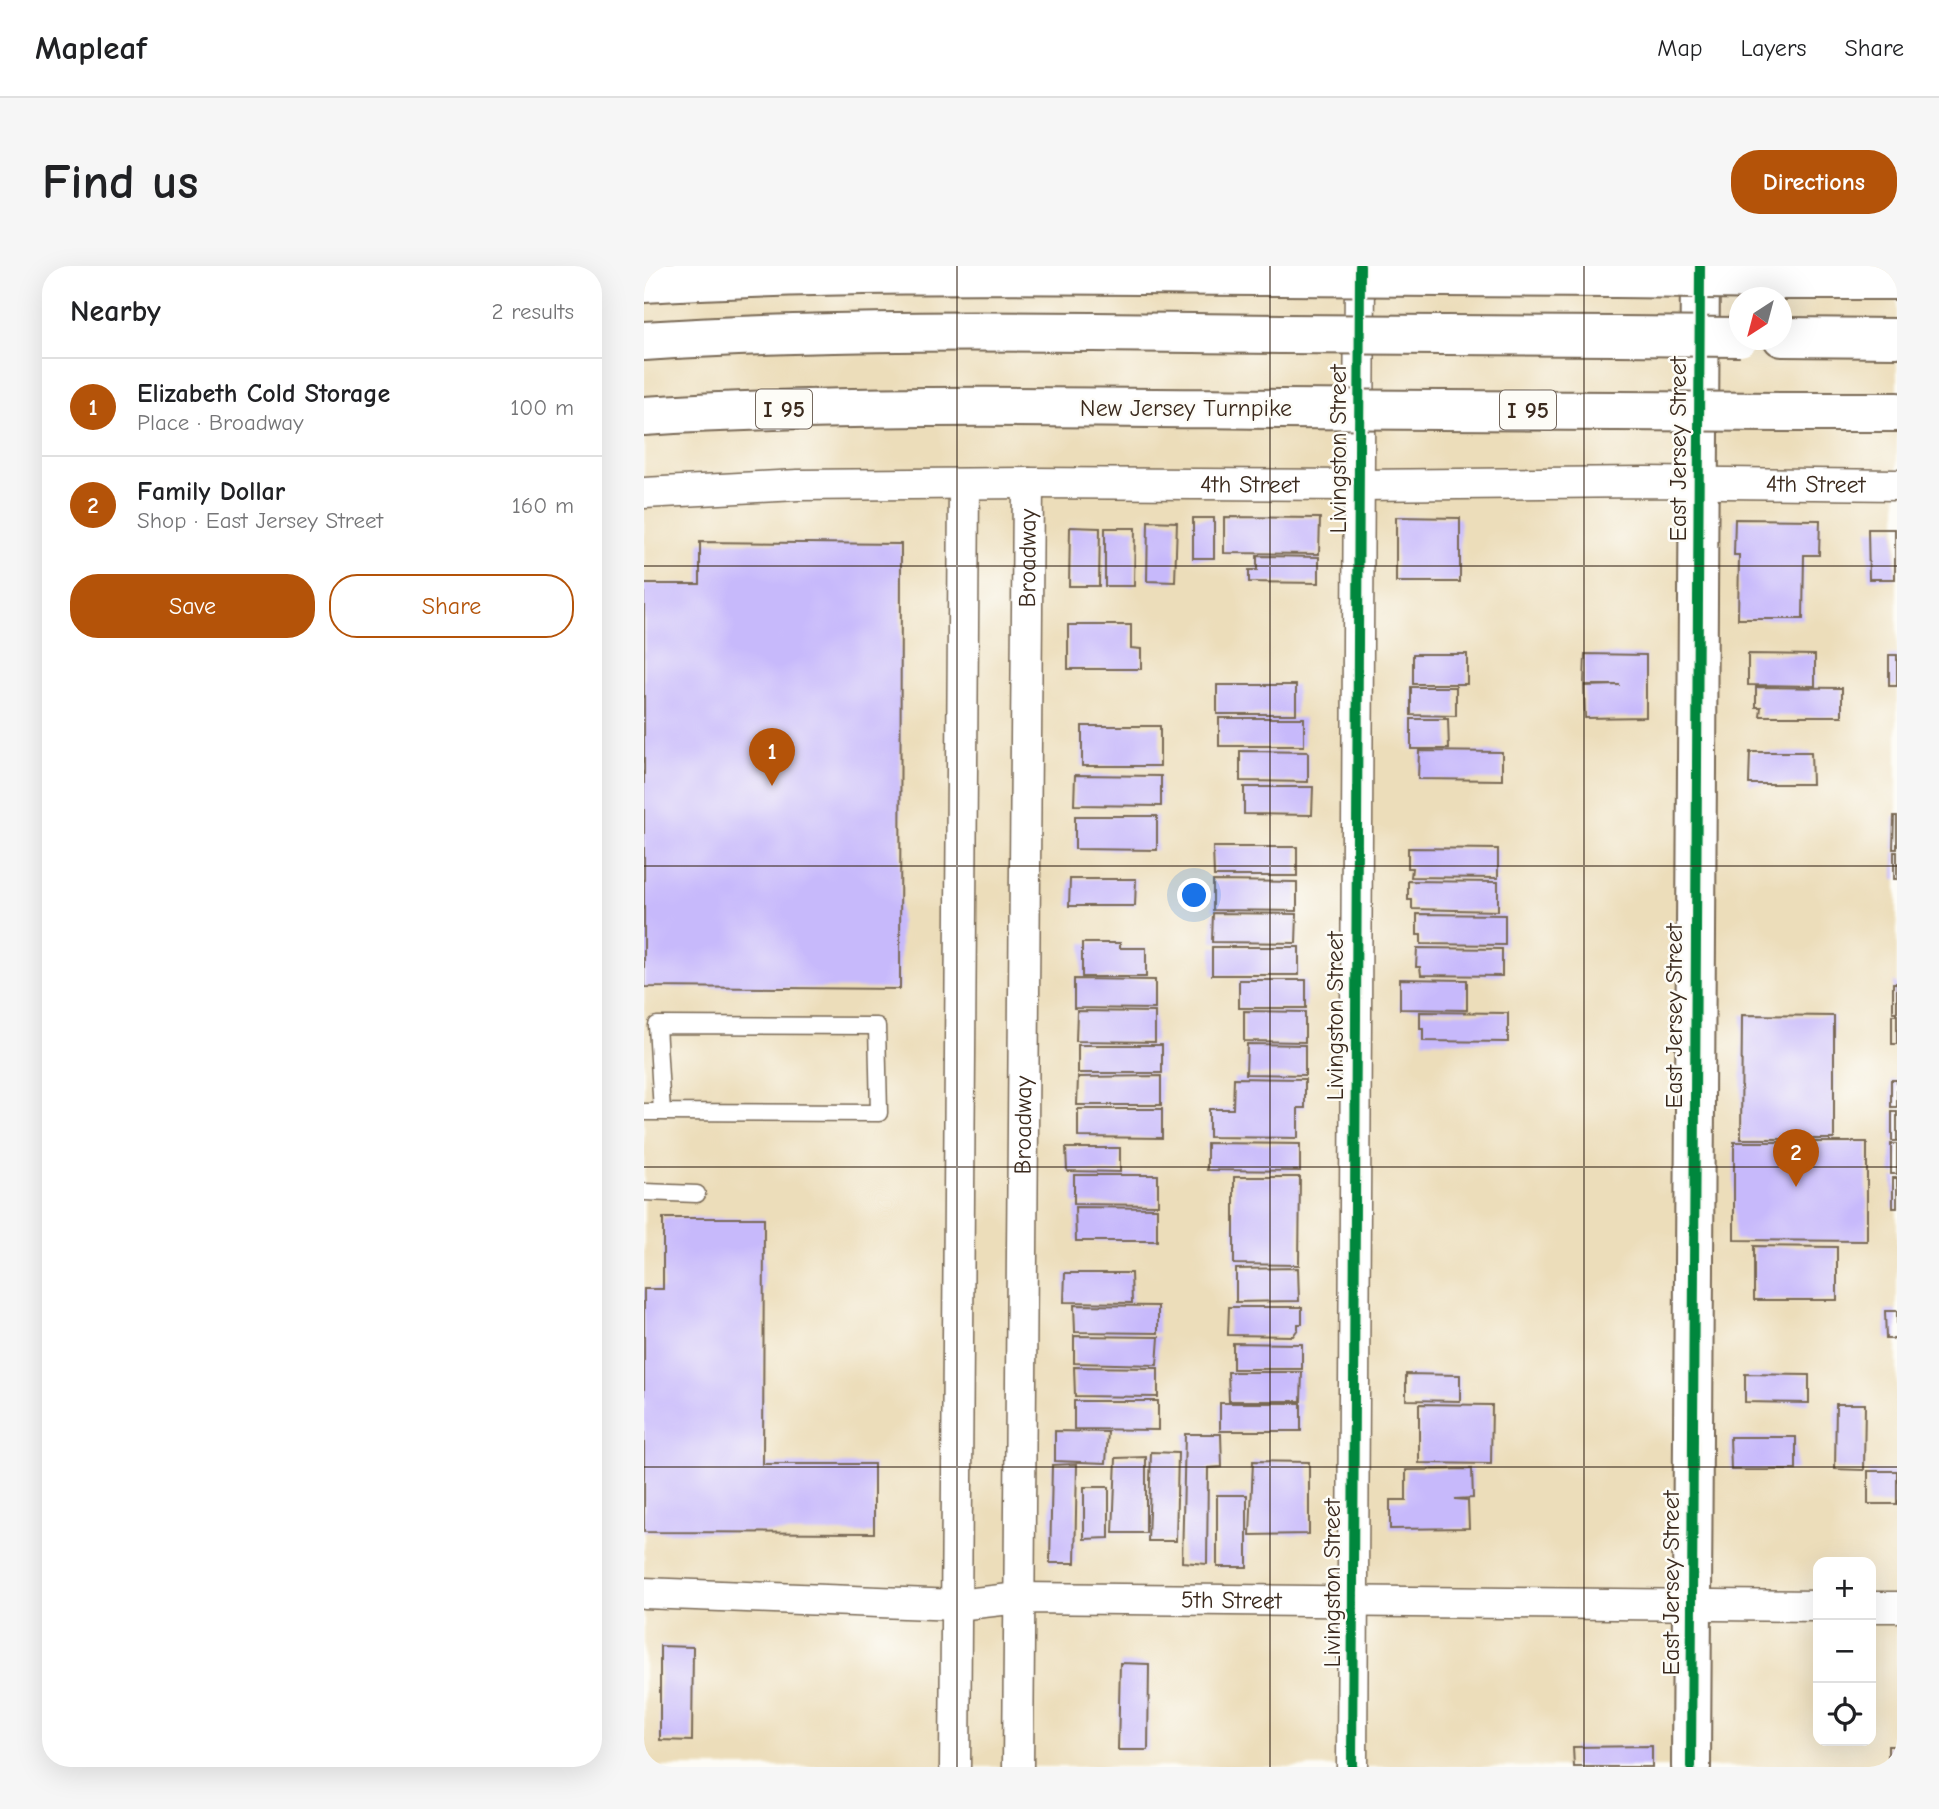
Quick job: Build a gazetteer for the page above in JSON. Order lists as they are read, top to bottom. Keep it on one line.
{"streets":{"main road":["New Jersey Turnpike","I 95","East Jersey Street"],"street":["Livingston Street","4th Street","Broadway","5th Street"]},"crossings":[["Livingston Street","4th Street"],["Livingston Street","5th Street"],["East Jersey Street","4th Street"],["East Jersey Street","5th Street"],["4th Street","Broadway"],["Broadway","5th Street"]],"north":"bottom left","page":{"header":"Mapleaf","nav":["Map","Layers","Share"],"buttons":["Directions",["Save","Share"]],"title":"Find us","heading":["Nearby","2 results"],"list":[{"mark":"1","name":"Elizabeth Cold Storage","note":"Place · Broadway","value":"100 m"},{"mark":"2","name":"Family Dollar","note":"Shop · East Jersey Street","value":"160 m"}],"pins":["1","2"],"map_buttons":["+","−"]}}
